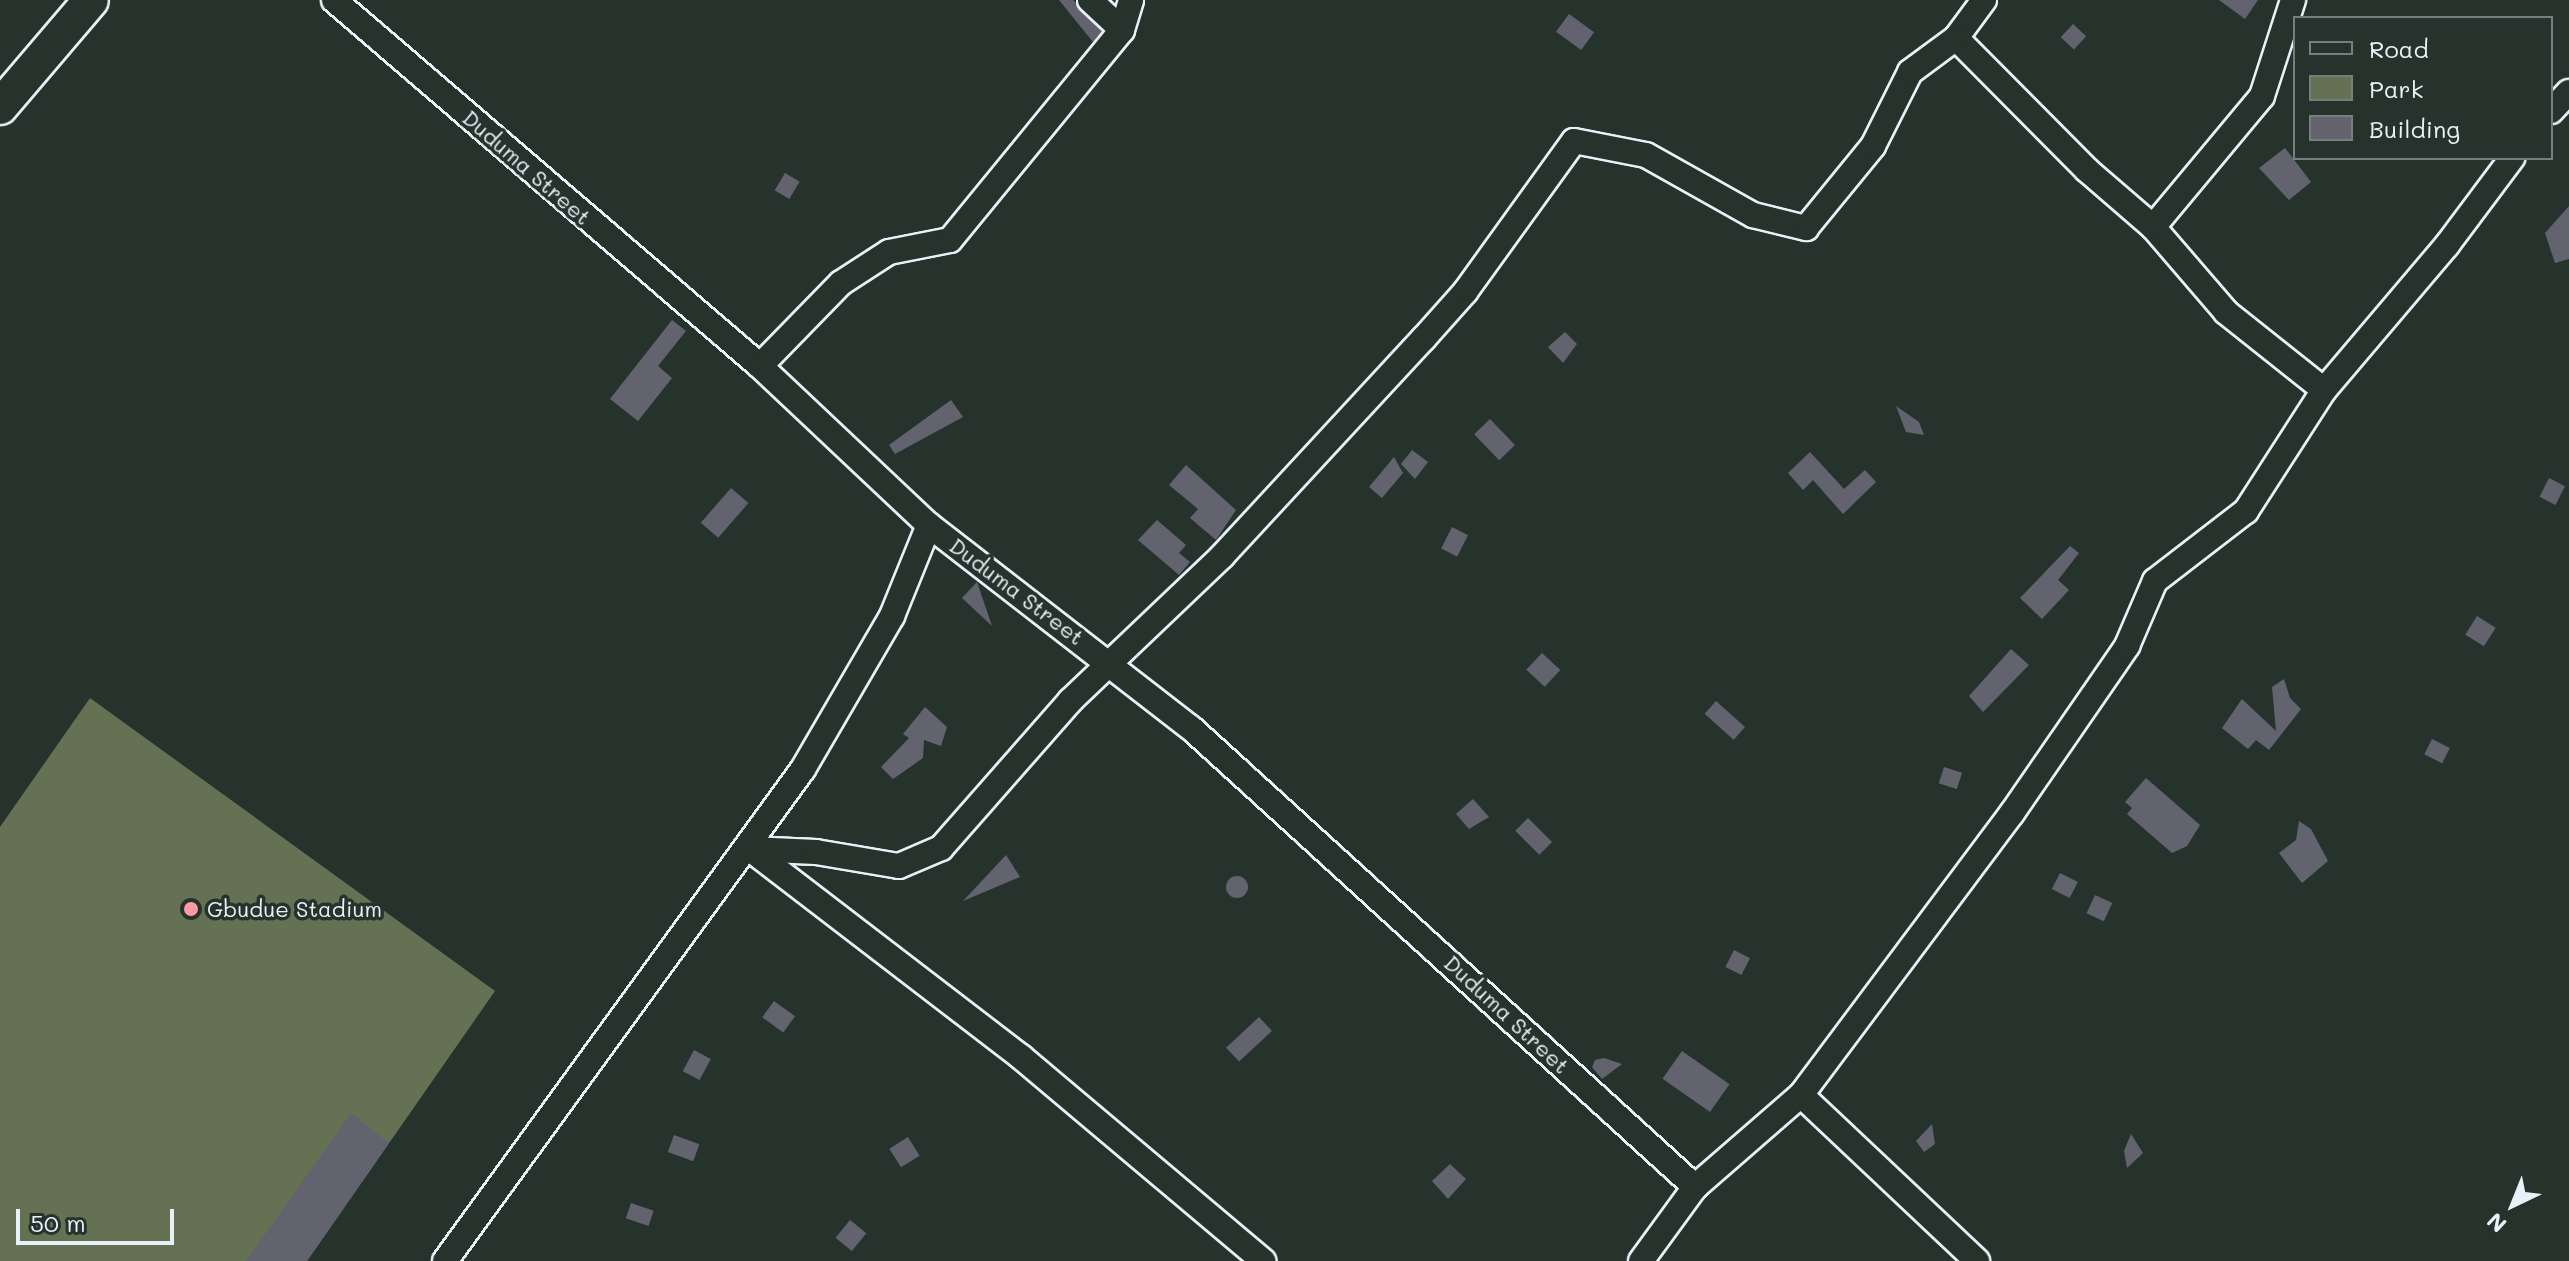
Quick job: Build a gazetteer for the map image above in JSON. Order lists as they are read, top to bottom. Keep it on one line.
{"streets":{"street":["Duduma Street"]},"places":["Gbudue Stadium"],"legend":["Road","Park","Building"],"scale_bar":"50 m","north":"bottom left"}
